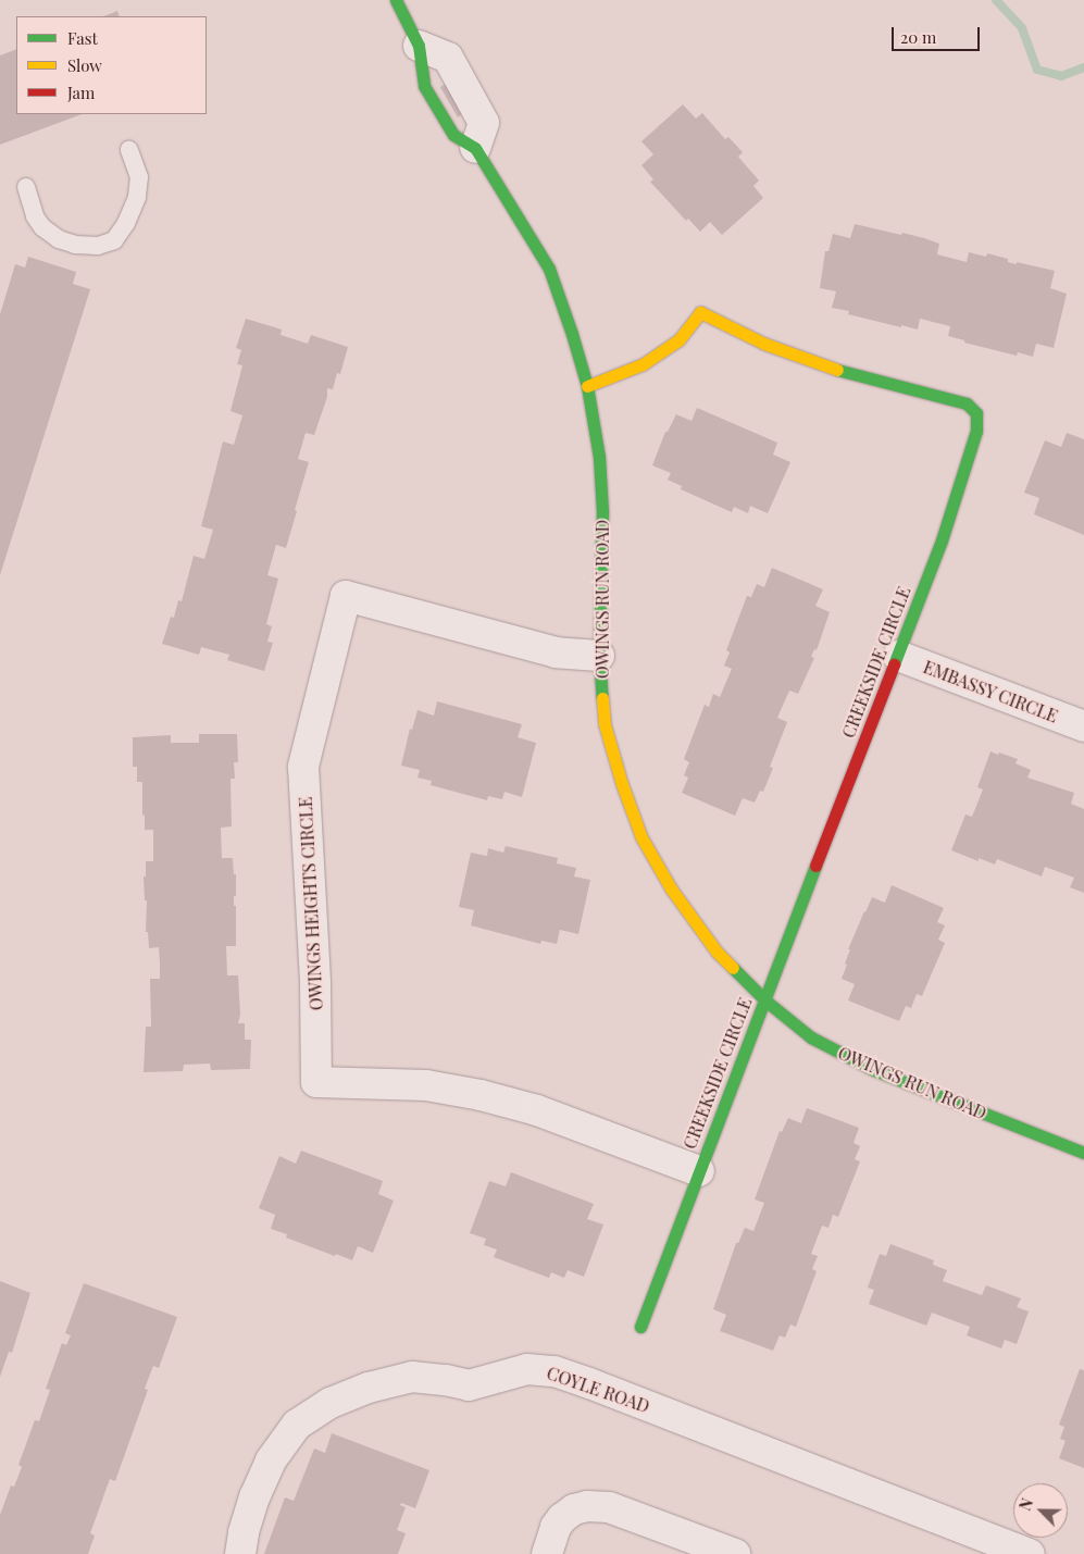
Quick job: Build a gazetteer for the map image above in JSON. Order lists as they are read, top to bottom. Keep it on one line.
{"streets":{"street":["OWINGS RUN ROAD","CREEKSIDE CIRCLE","EMBASSY CIRCLE","OWINGS HEIGHTS CIRCLE","COYLE ROAD"]},"crossings":[["OWINGS RUN ROAD","CREEKSIDE CIRCLE"],["OWINGS RUN ROAD","OWINGS HEIGHTS CIRCLE"],["CREEKSIDE CIRCLE","EMBASSY CIRCLE"],["CREEKSIDE CIRCLE","OWINGS HEIGHTS CIRCLE"]],"legend":["Fast","Slow","Jam"],"scale_bar":"20 m","north":"top left"}
